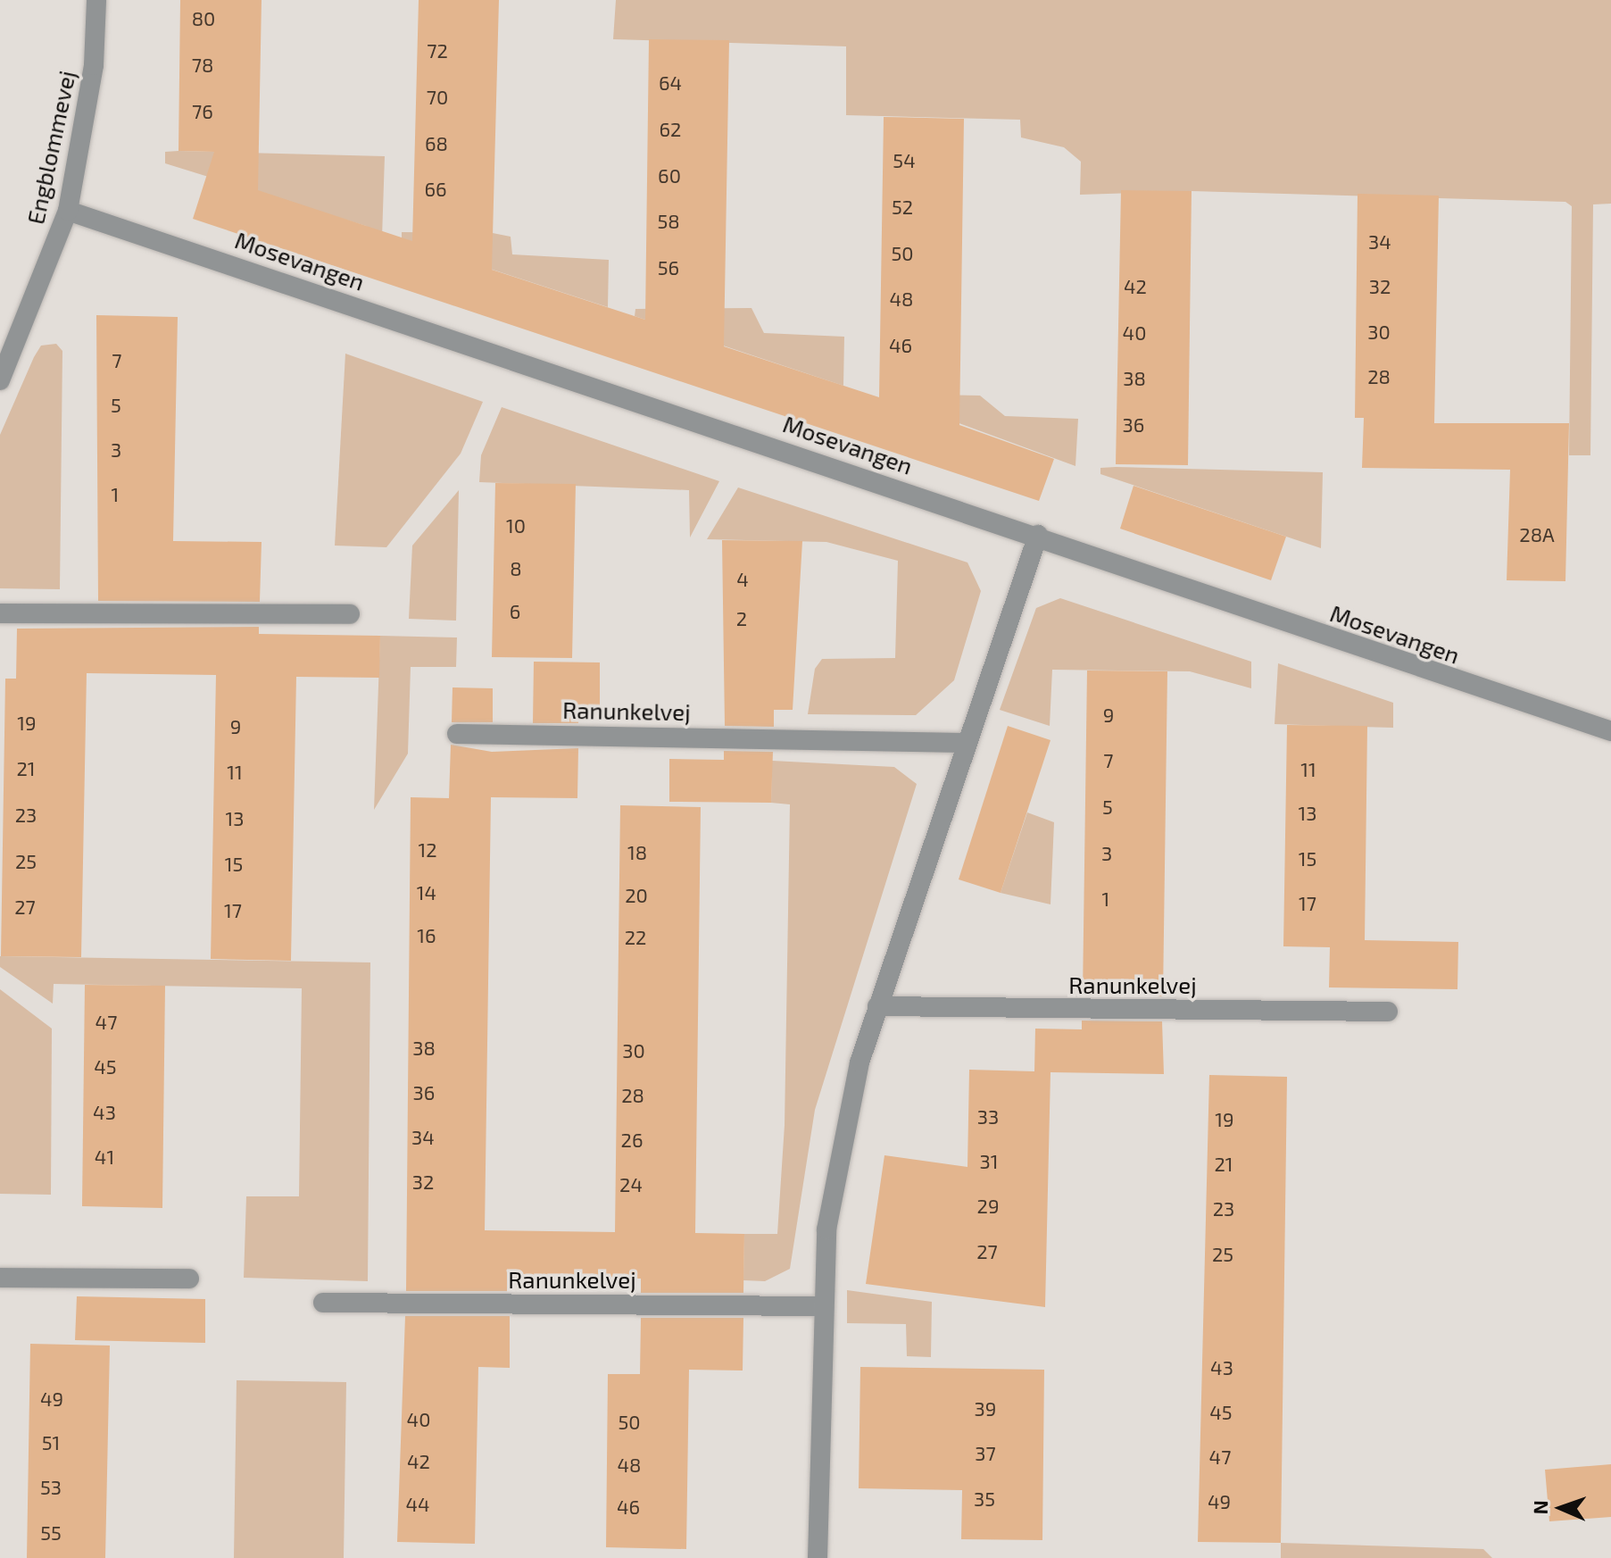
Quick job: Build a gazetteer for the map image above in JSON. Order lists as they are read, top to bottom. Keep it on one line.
{"streets":{"street":["Engblommevej","Mosevangen","Ranunkelvej"]},"crossings":[["Engblommevej","Mosevangen"]],"house_numbers":["80","72","78","64","70","76","62","68","54","60","66","52","58","34","50","56","42","32","48","30","40","46","7","28","38","5","36","3","1","10","28A","8","4","6","2","9","19","9","7","21","11","11","5","13","23","13","12","18","3","15","25","15","14","20","1","17","27","17","16","22","47","38","30","45","36","28","43","33","19","34","26","41","31","21","32","24","29","23","27","25","43","49","39","45","40","50","51","37","47","42","48","53","35","49","44","46","55"],"north":"left"}
